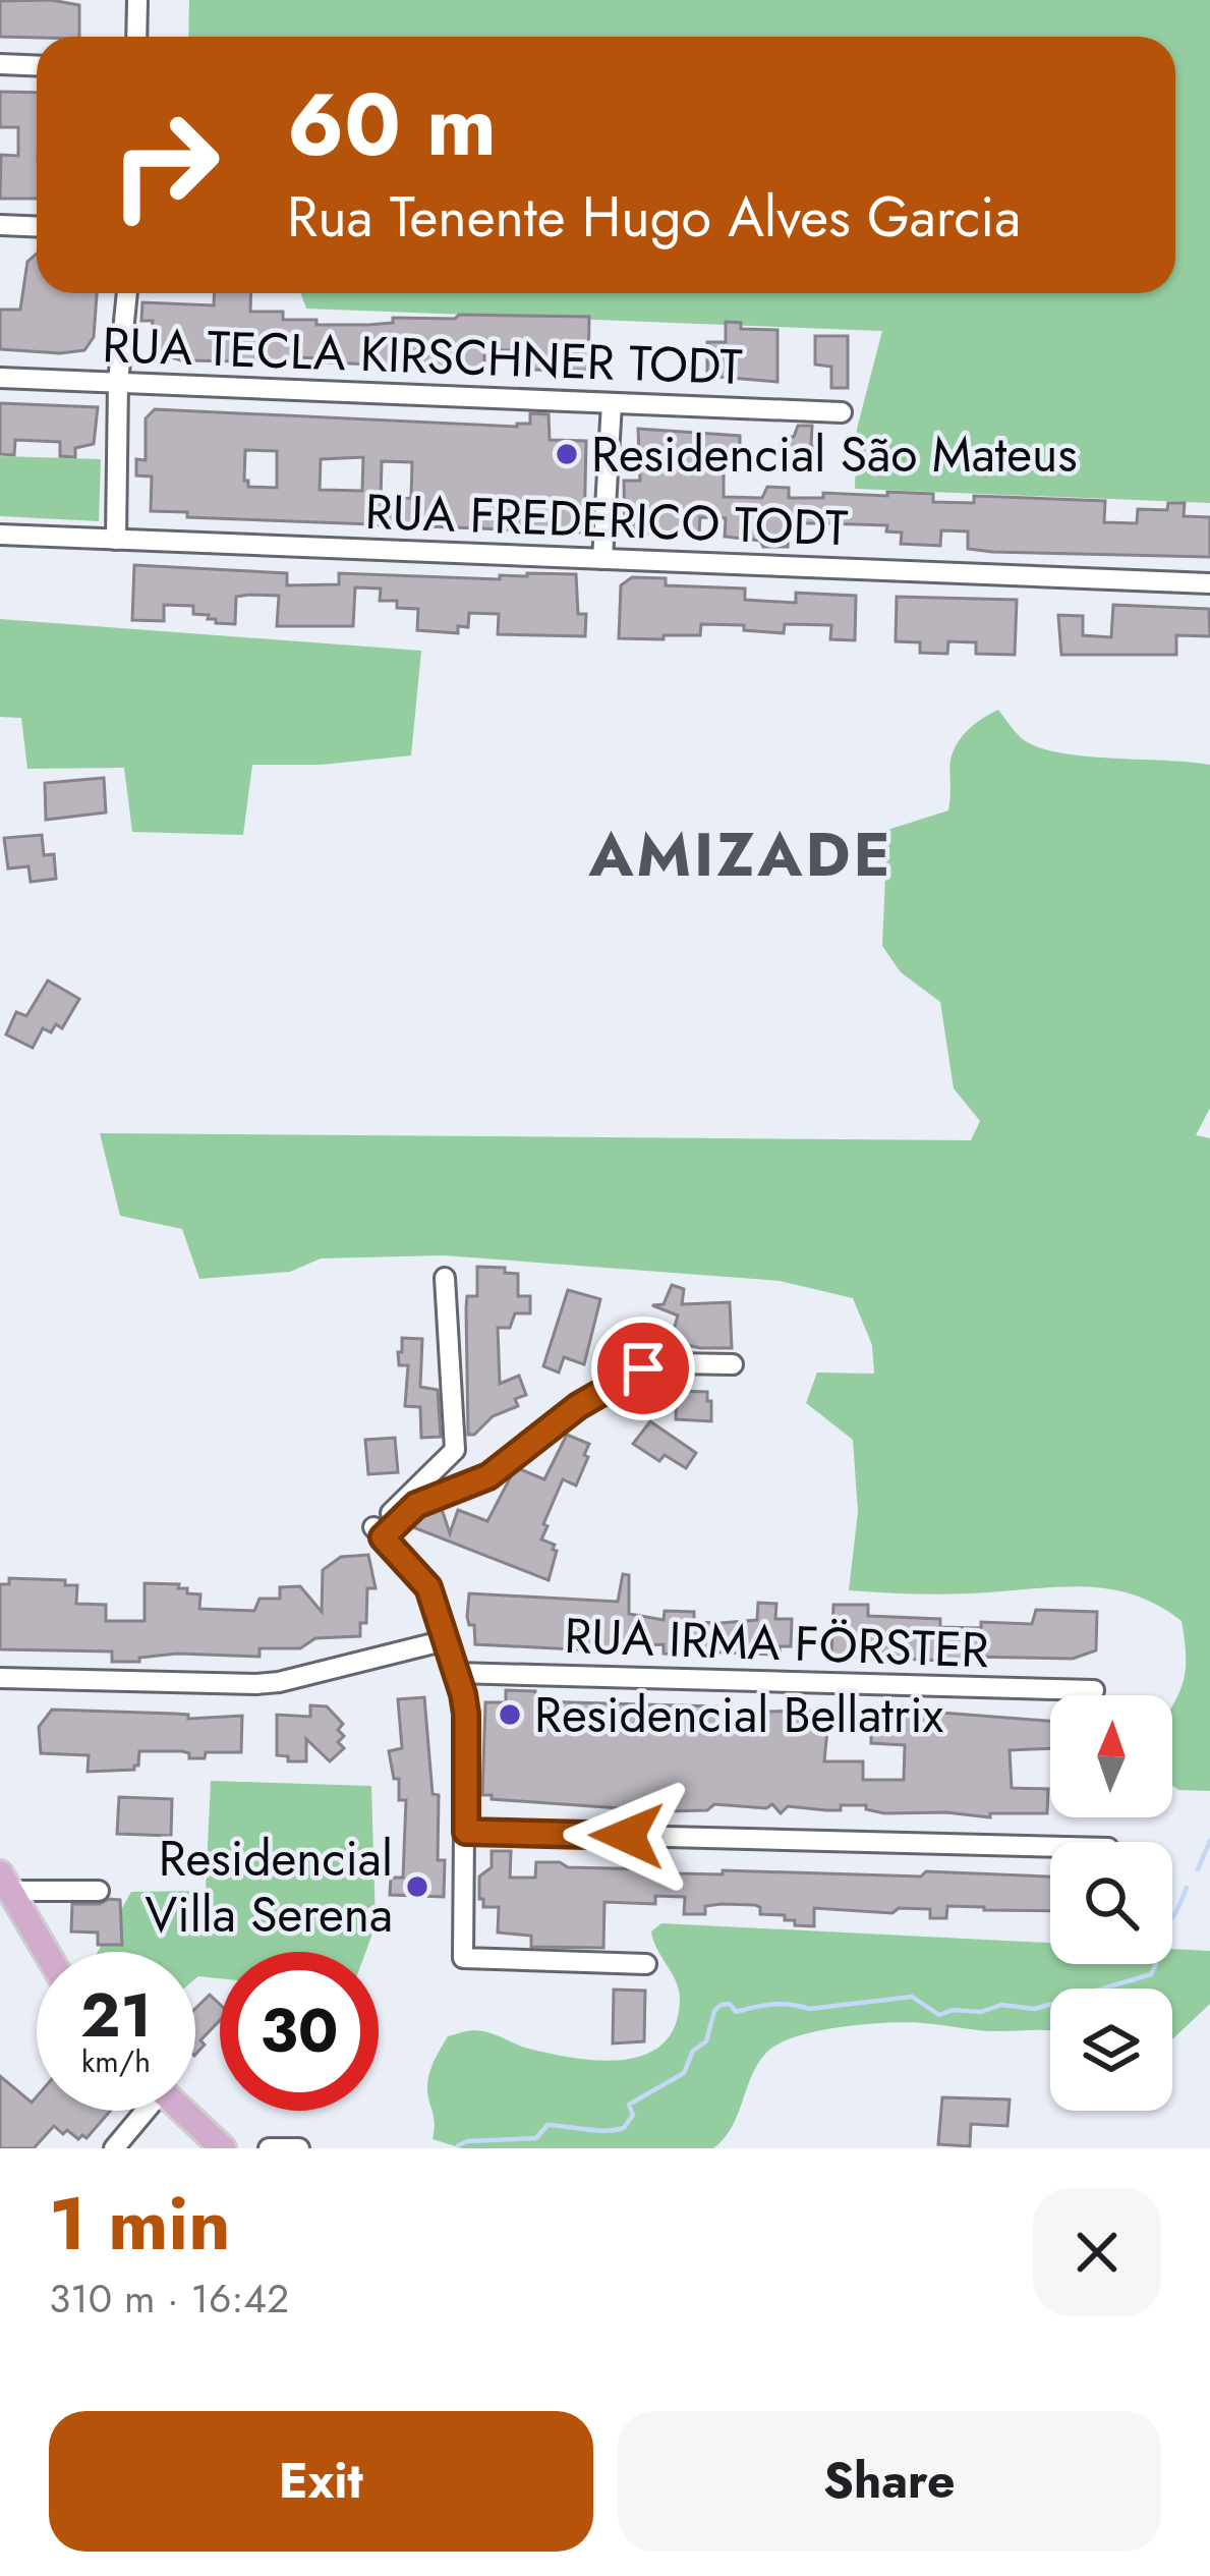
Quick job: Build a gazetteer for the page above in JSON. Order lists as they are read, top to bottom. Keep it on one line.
{"streets":{"street":["RUA TECLA KIRSCHNER TODT","RUA FREDERICO TODT","RUA IRMA FÖRSTER"]},"districts":["AMIZADE"],"places":["Residencial São Mateus","Residencial Bellatrix","Residencial Villa Serena"],"north":"top","page":{"turn":["60 m","Rua Tenente Hugo Alves Garcia"],"speed":"21 km/h","limit":"30","heading":["1 min","310 m · 16:42"],"buttons":["Exit","Share"]}}
